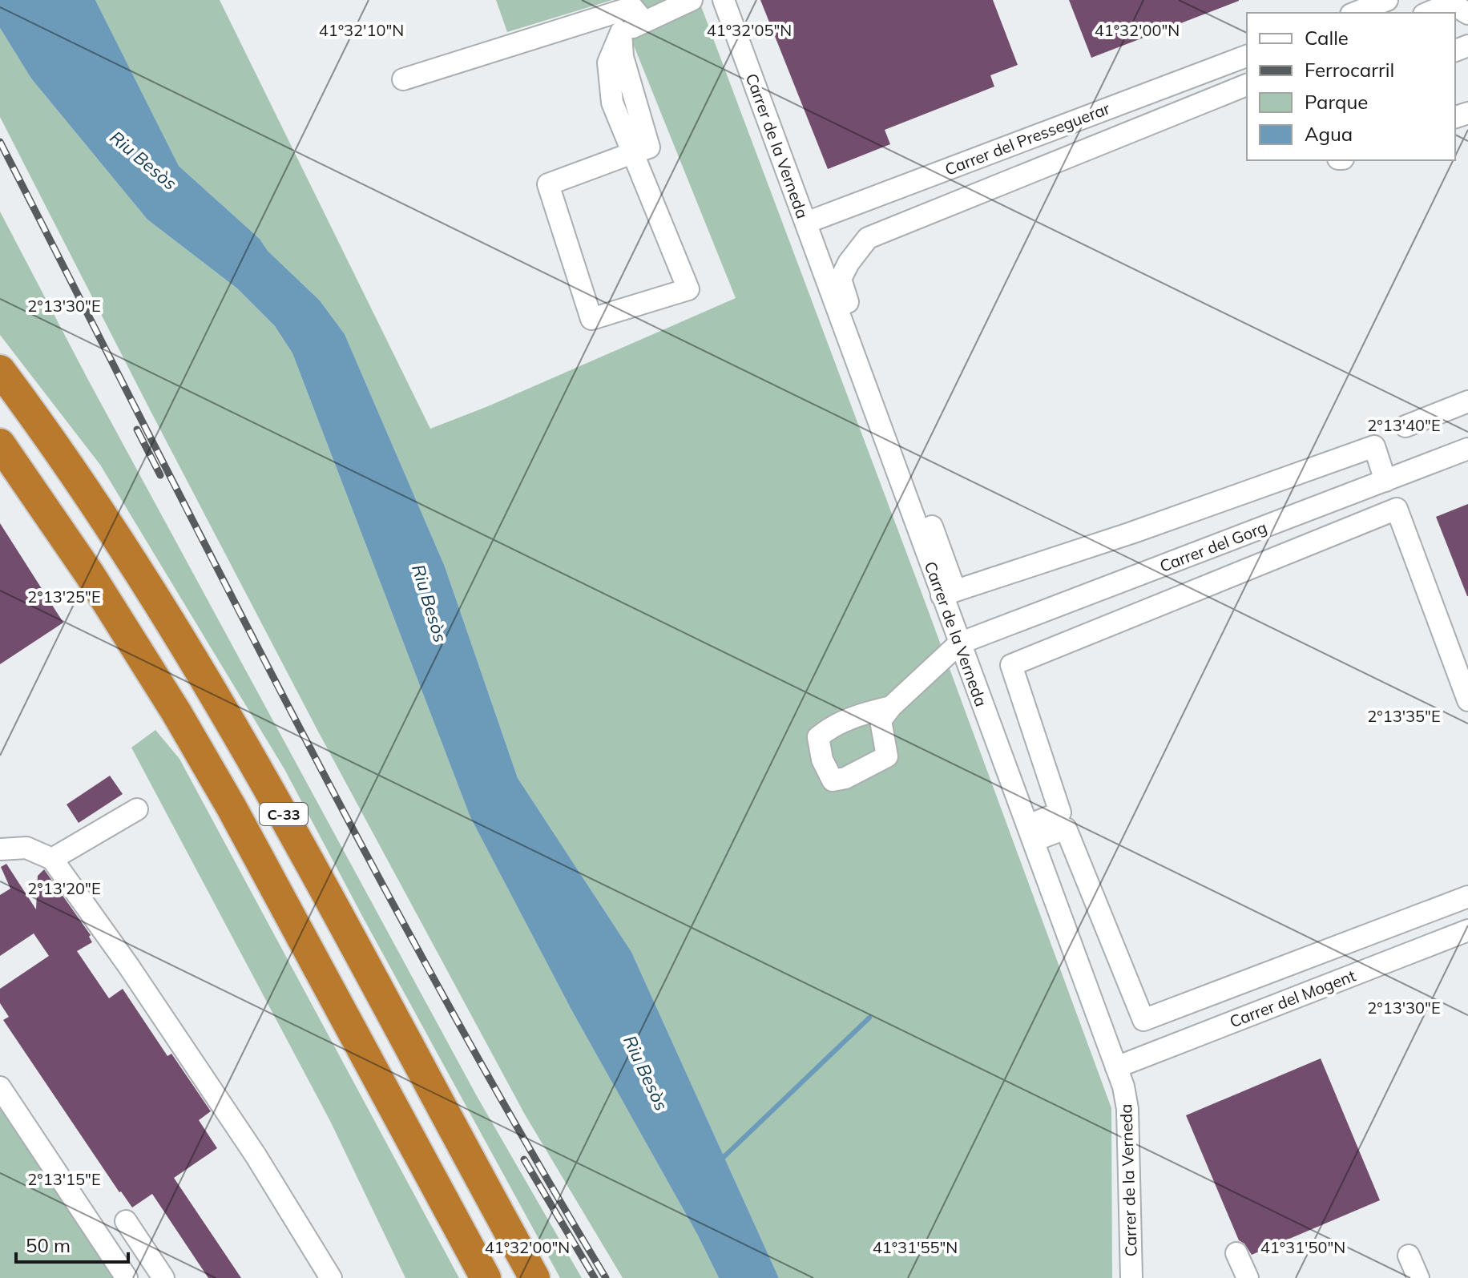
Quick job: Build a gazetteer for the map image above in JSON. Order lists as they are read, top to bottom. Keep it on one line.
{"streets":{"highway":["C-33"],"street":["Carrer del Presseguerar","Carrer de la Verneda","Carrer del Gorg","Carrer del Mogent"]},"crossings":[["Carrer del Presseguerar","Carrer de la Verneda"],["Carrer de la Verneda","Carrer del Gorg"],["Carrer de la Verneda","Carrer del Mogent"]],"water":["Riu Besòs"],"legend":["Calle","Ferrocarril","Parque","Agua"],"scale_bar":"50 m","coordinates":["41°32'05\"N","41°32'00\"N","41°32'10\"N","2°13'30\"E","2°13'40\"E","2°13'25\"E","2°13'35\"E","2°13'20\"E","2°13'15\"E","41°31'55\"N","41°31'50\"N"]}
